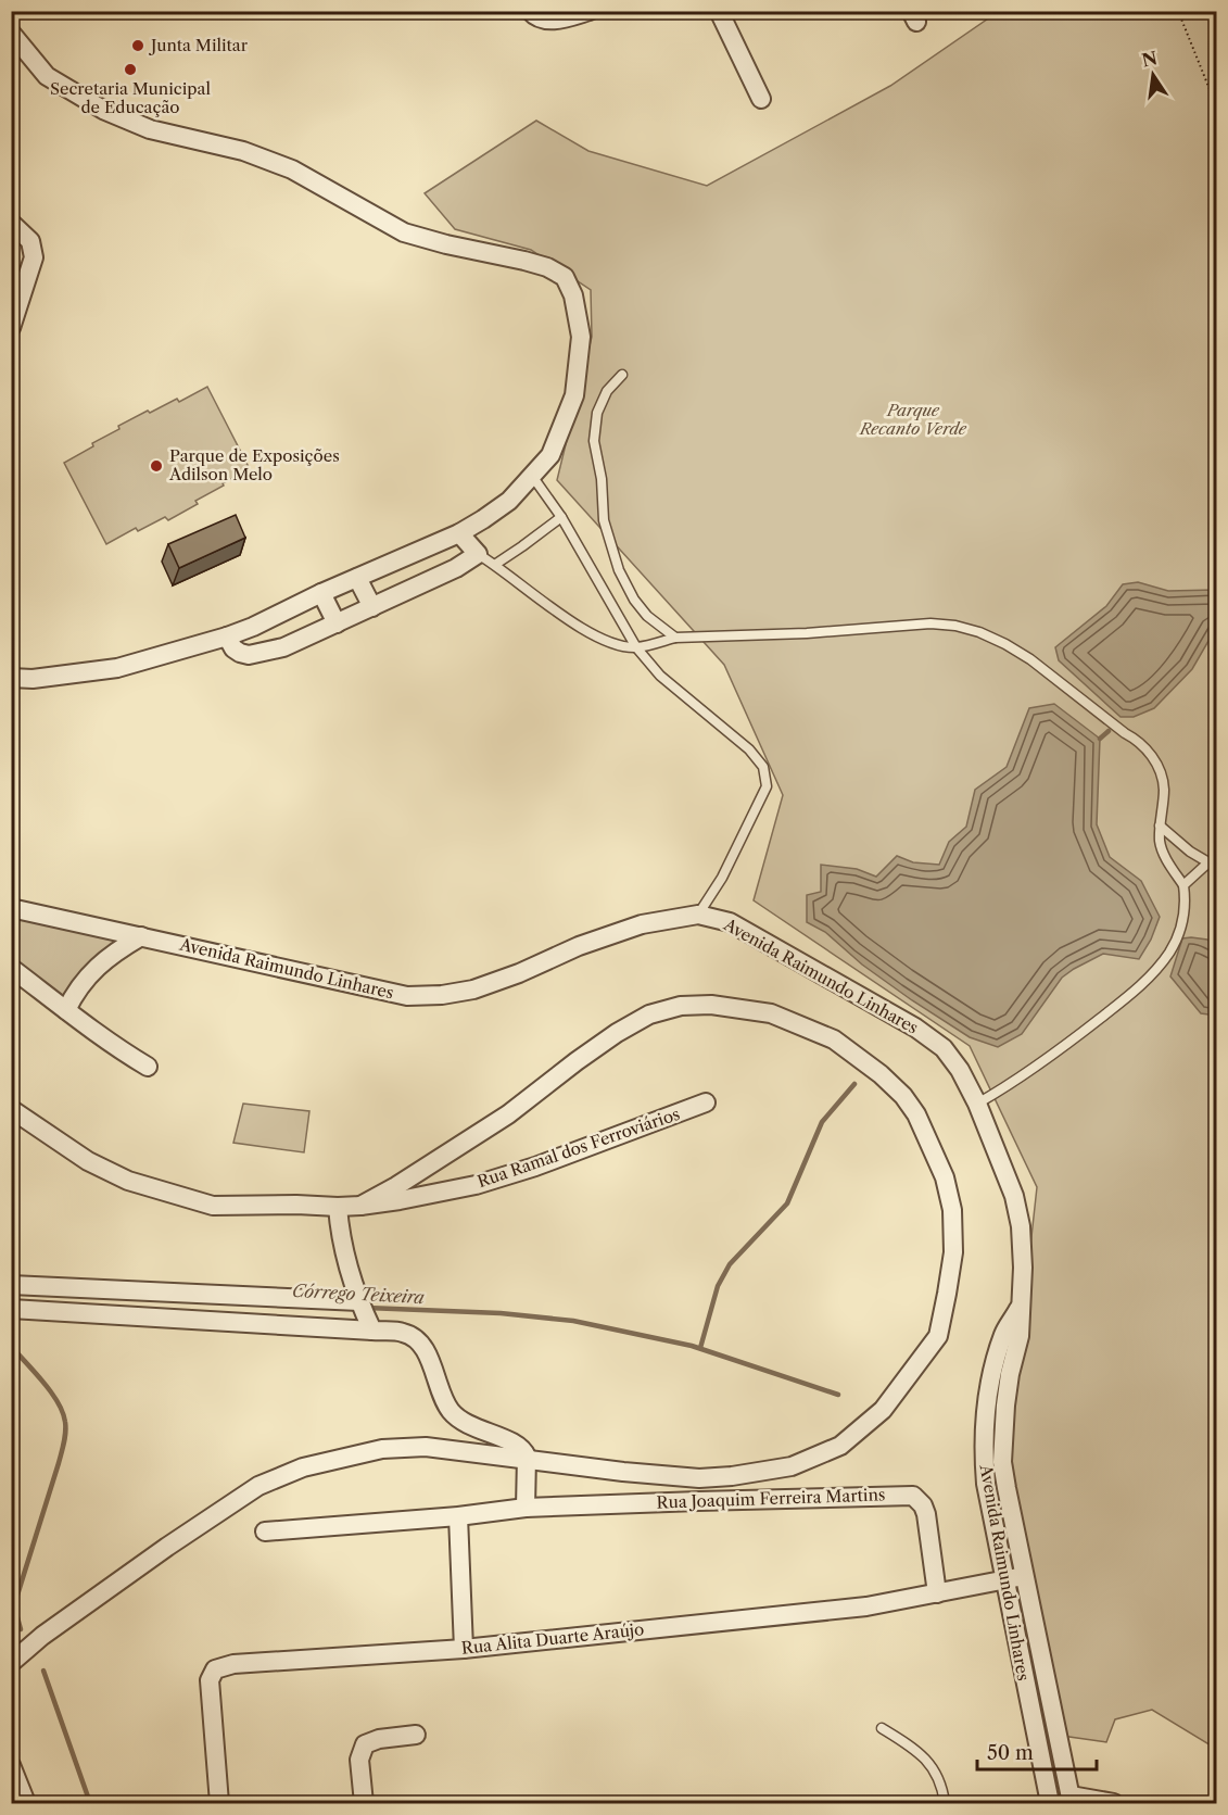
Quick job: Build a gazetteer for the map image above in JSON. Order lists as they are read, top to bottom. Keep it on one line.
{"streets":{"street":["Avenida Raimundo Linhares","Rua Ramal dos Ferroviários","Rua Joaquim Ferreira Martins","Rua Alita Duarte Araújo"]},"crossings":[["Avenida Raimundo Linhares","Rua Alita Duarte Araújo"],["Rua Joaquim Ferreira Martins","Rua Alita Duarte Araújo"]],"water":["Córrego Teixeira"],"parks":["Parque Recanto Verde"],"places":["Junta Militar","Secretaria Municipal de Educação","Parque de Exposições Adilson Melo"],"scale_bar":"50 m","north":"top"}
